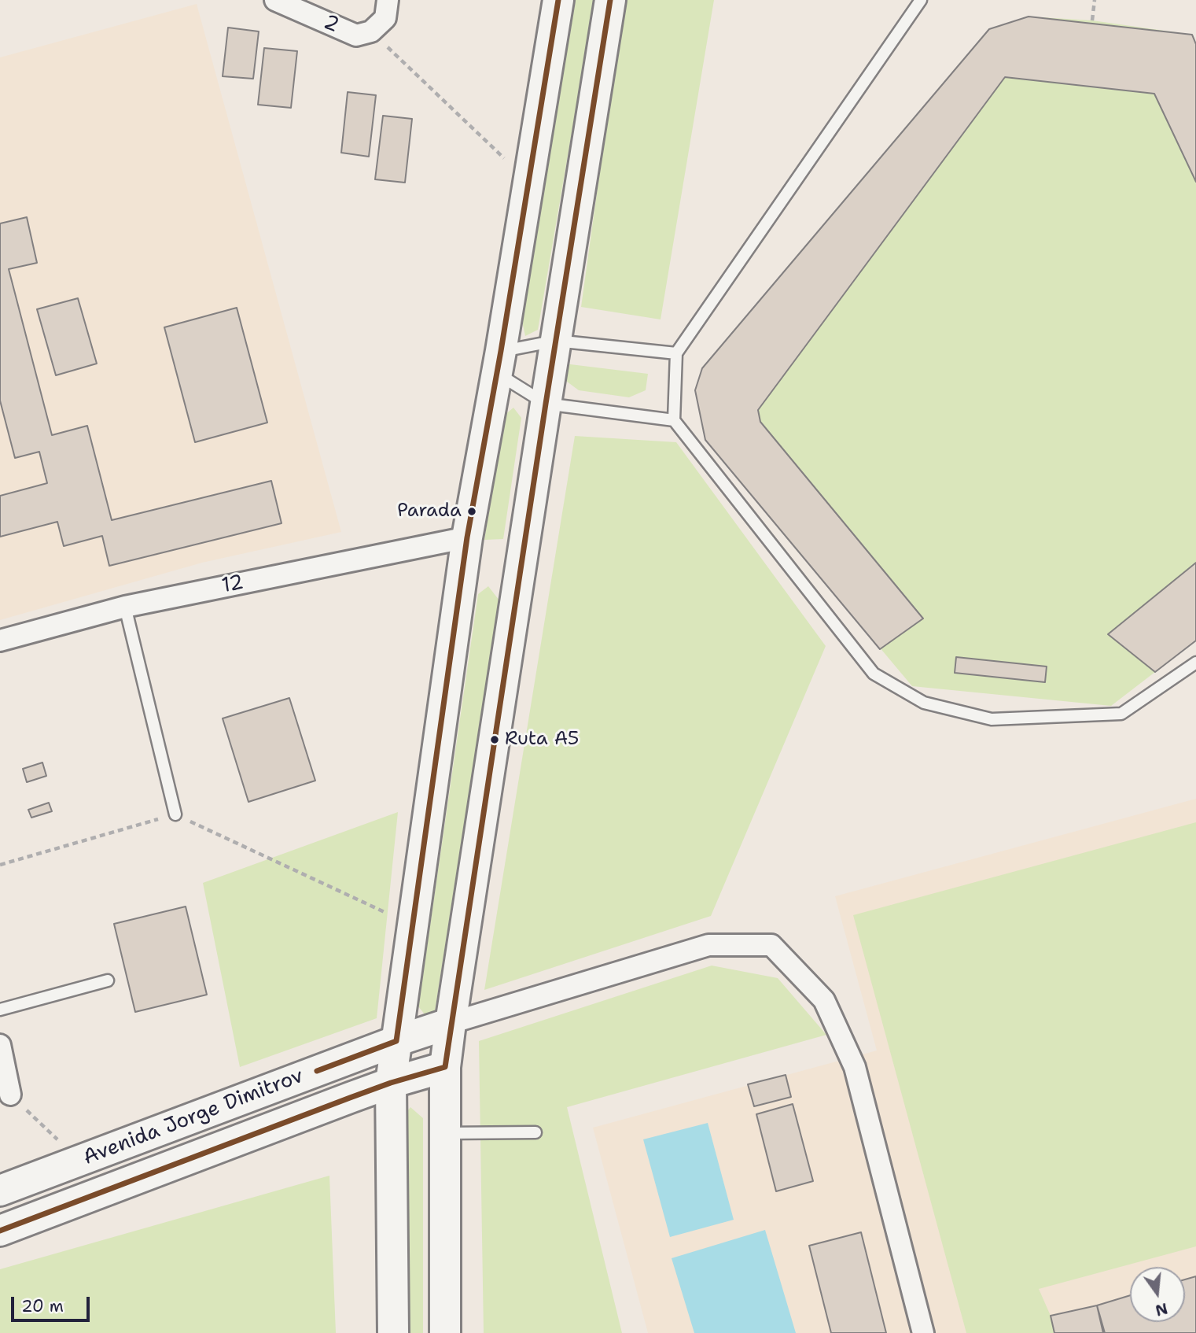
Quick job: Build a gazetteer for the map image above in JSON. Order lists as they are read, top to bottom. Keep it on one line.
{"streets":{"main road":["Avenida Jorge Dimitrov"],"street":["2","12"]},"places":["Parada","Ruta A5"],"scale_bar":"20 m","north":"bottom"}
